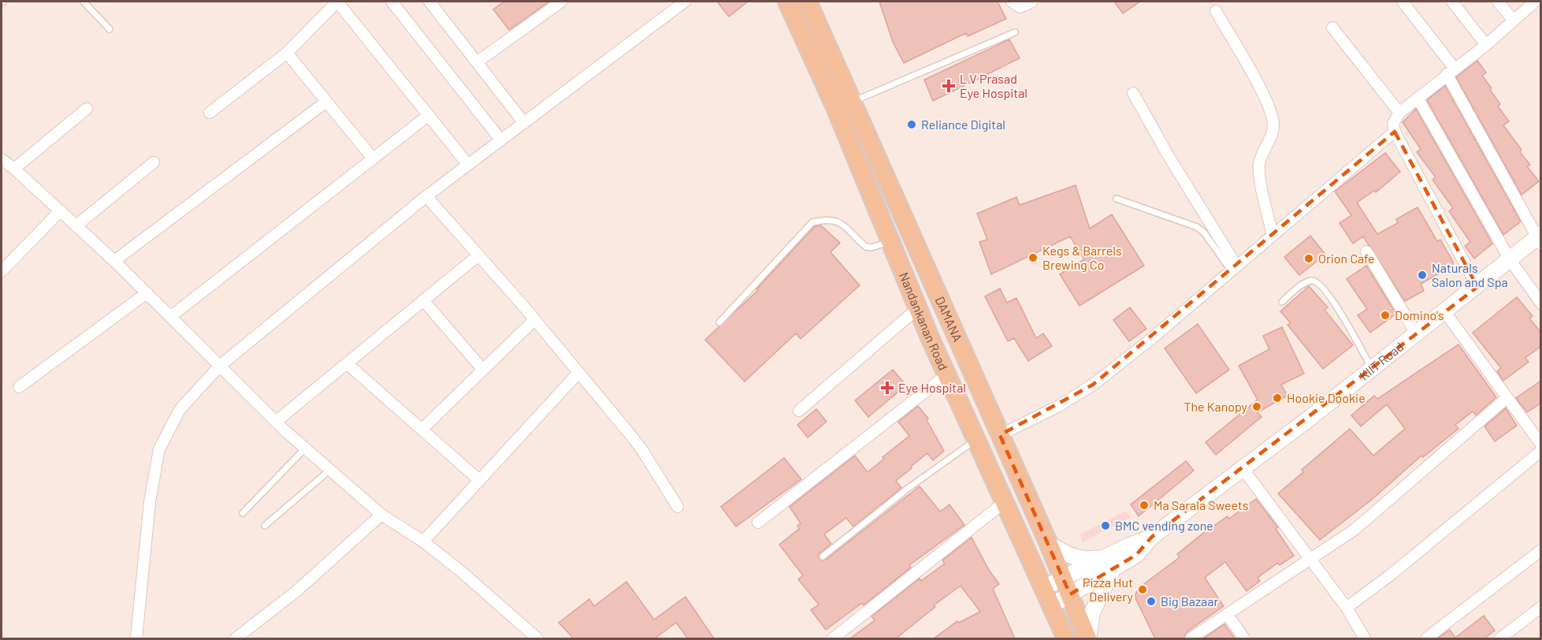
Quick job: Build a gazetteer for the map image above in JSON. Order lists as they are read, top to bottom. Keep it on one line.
{"streets":{"main road":["DAMANA","Nandankanan Road","KIIT Road"]},"crossings":[["DAMANA","KIIT Road"],["Nandankanan Road","KIIT Road"]],"places":{"health":["L V Prasad Eye Hospital","Eye Hospital"],"other":["Reliance Digital","Kegs & Barrels Brewing Co","Orion Cafe","Naturals Salon and Spa","Domino's","Hookie Dookie","The Kanopy","Ma Sarala Sweets","BMC vending zone","Pizza Hut Delivery","Big Bazaar"]}}
